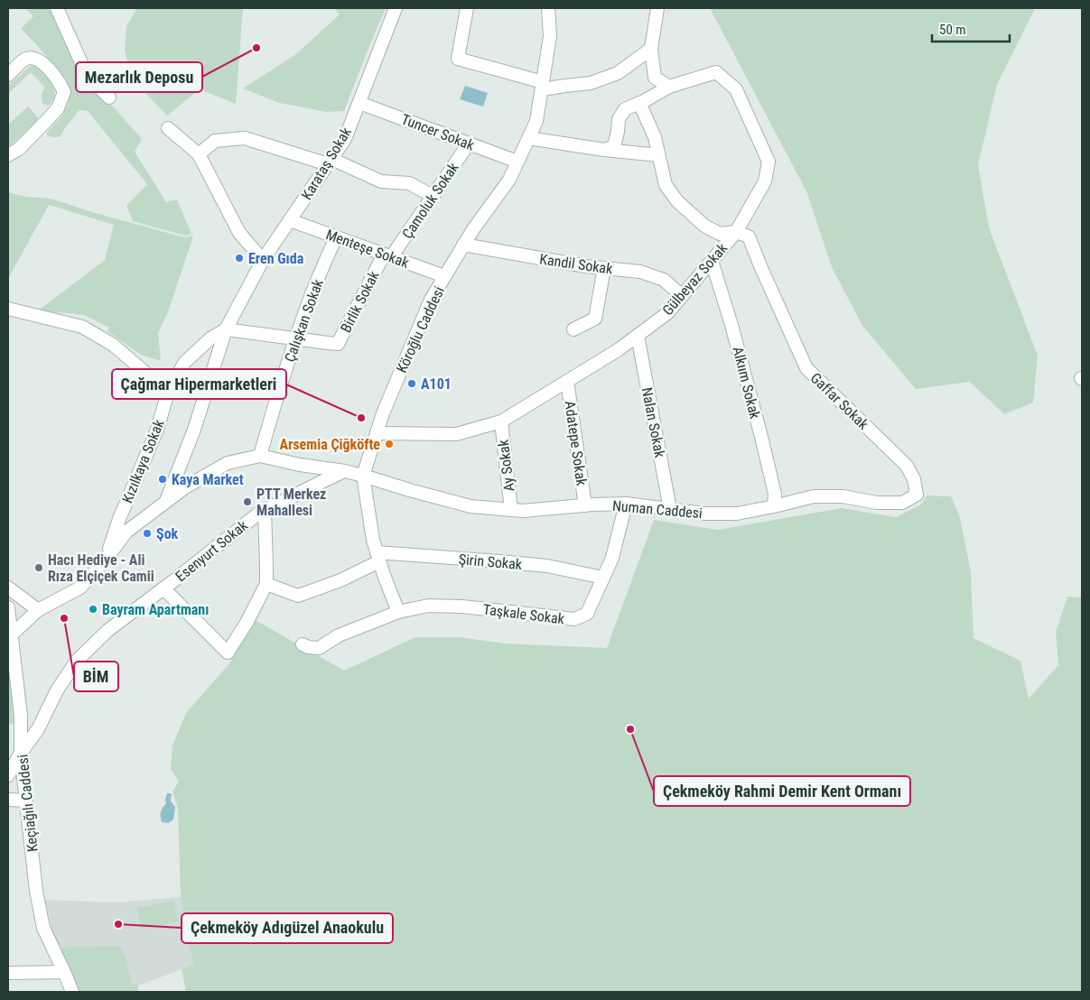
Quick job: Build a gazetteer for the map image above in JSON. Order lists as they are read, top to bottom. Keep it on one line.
{"streets":{"street":["Tuncer Sokak","Karataş Sokak","Çamoluk Sokak","Menteşe Sokak","Kandil Sokak","Gülbeyaz Sokak","Birlik Sokak","Çalışkan Sokak","Köroğlu Caddesi","Alkıım Sokak","Gaffar Sokak","Nalan Sokak","Adatepe Sokak","Kızılkaya Sokak","Ay Sokak","Numan Caddesi","Esenyurt Sokak","Şirin Sokak","Taşkale Sokak","Keçiağılı Caddesi"]},"crossings":[["Tuncer Sokak","Karataş Sokak"],["Tuncer Sokak","Çamoluk Sokak"],["Tuncer Sokak","Köroğlu Caddesi"],["Karataş Sokak","Menteşe Sokak"],["Çamoluk Sokak","Menteşe Sokak"],["Çamoluk Sokak","Birlik Sokak"],["Menteşe Sokak","Birlik Sokak"],["Menteşe Sokak","Çalışkan Sokak"],["Menteşe Sokak","Köroğlu Caddesi"],["Kandil Sokak","Gülbeyaz Sokak"],["Kandil Sokak","Köroğlu Caddesi"],["Gülbeyaz Sokak","Köroğlu Caddesi"],["Gülbeyaz Sokak","Alkıım Sokak"],["Gülbeyaz Sokak","Gaffar Sokak"],["Gülbeyaz Sokak","Nalan Sokak"],["Gülbeyaz Sokak","Adatepe Sokak"],["Gülbeyaz Sokak","Ay Sokak"],["Birlik Sokak","Çalışkan Sokak"],["Birlik Sokak","Kızılkaya Sokak"],["Köroğlu Caddesi","Numan Caddesi"],["Köroğlu Caddesi","Şirin Sokak"],["Köroğlu Caddesi","Taşkale Sokak"],["Alkıım Sokak","Numan Caddesi"],["Gaffar Sokak","Numan Caddesi"],["Nalan Sokak","Numan Caddesi"],["Adatepe Sokak","Numan Caddesi"],["Ay Sokak","Numan Caddesi"],["Numan Caddesi","Esenyurt Sokak"],["Numan Caddesi","Taşkale Sokak"],["Esenyurt Sokak","Keçiağılı Caddesi"],["Şirin Sokak","Taşkale Sokak"]],"places":["Mezarlık Deposu","Eren Gıda","A101","Çağmar Hipermarketleri","Arsemia Çiğköfte","Kaya Market","PTT Merkez Mahallesi","Şok","Hacı Hediye - Ali Rıza Elçiçek Camii","Bayram Apartmanı","BİM","Çekmeköy Rahmi Demir Kent Ormanı","Çekmeköy Adıgüzel Anaokulu"],"scale_bar":"50 m"}
